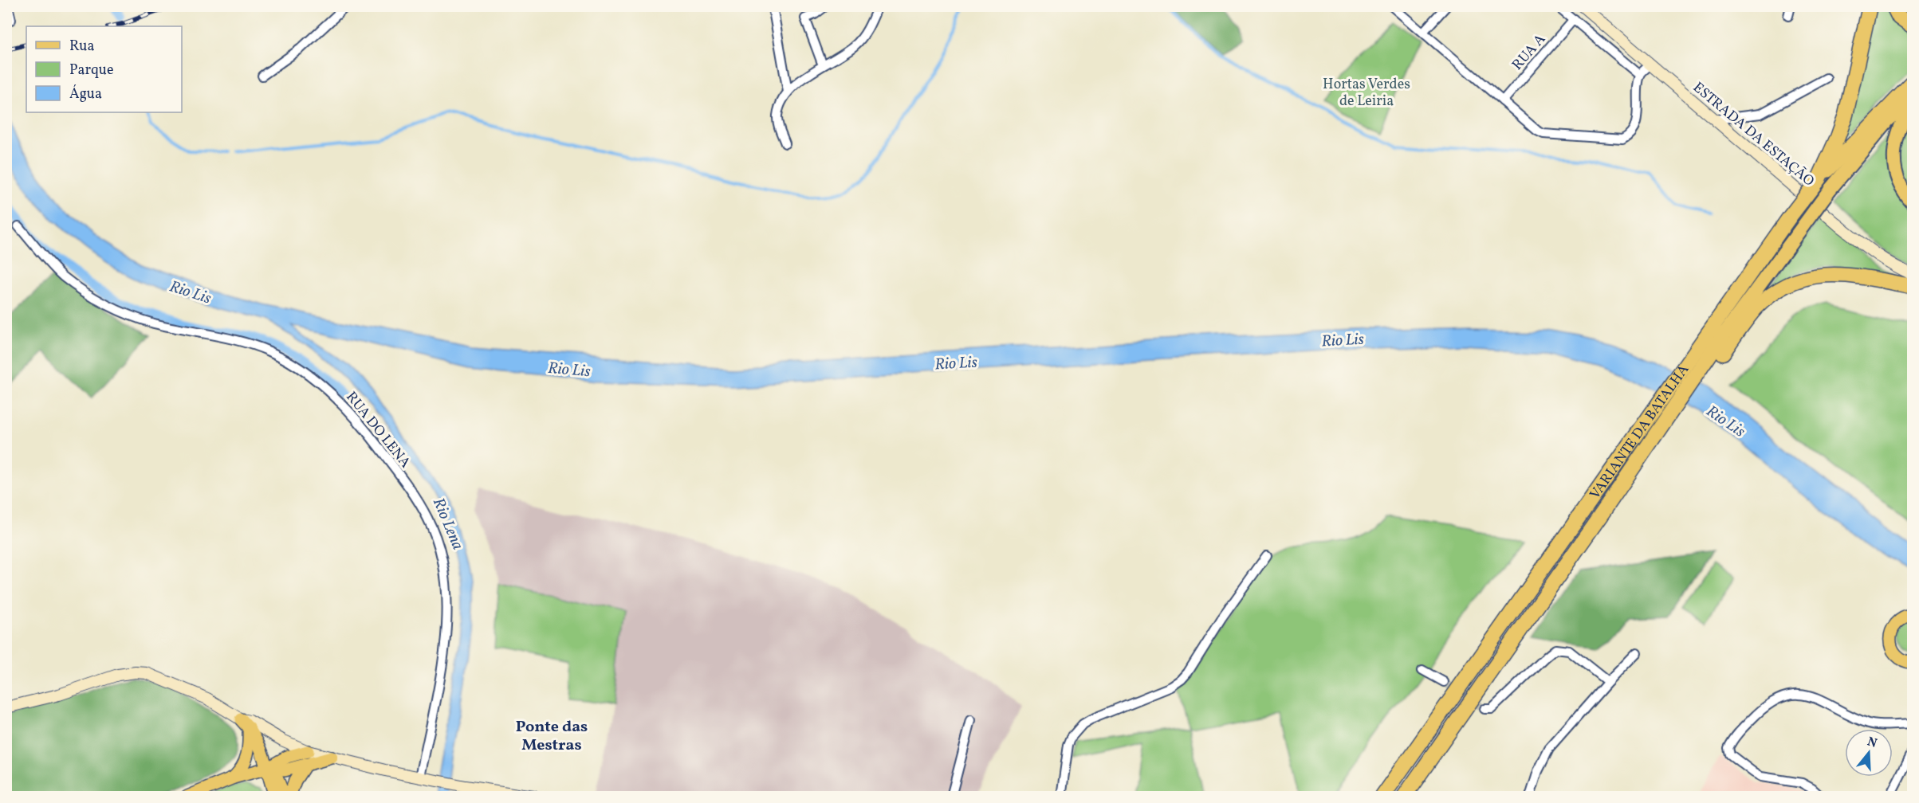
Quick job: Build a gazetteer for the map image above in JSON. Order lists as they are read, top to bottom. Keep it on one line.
{"streets":{"highway":["VARIANTE DA BATALHA"],"main road":["ESTRADA DA ESTAÇÃO"],"street":["RUA A","RUA DO LENA"]},"districts":["Ponte das Mestras"],"water":["Rio Lis","Rio Lena"],"parks":["Hortas Verdes de Leiria"],"legend":["Rua","Parque","Água"],"north":"top"}
